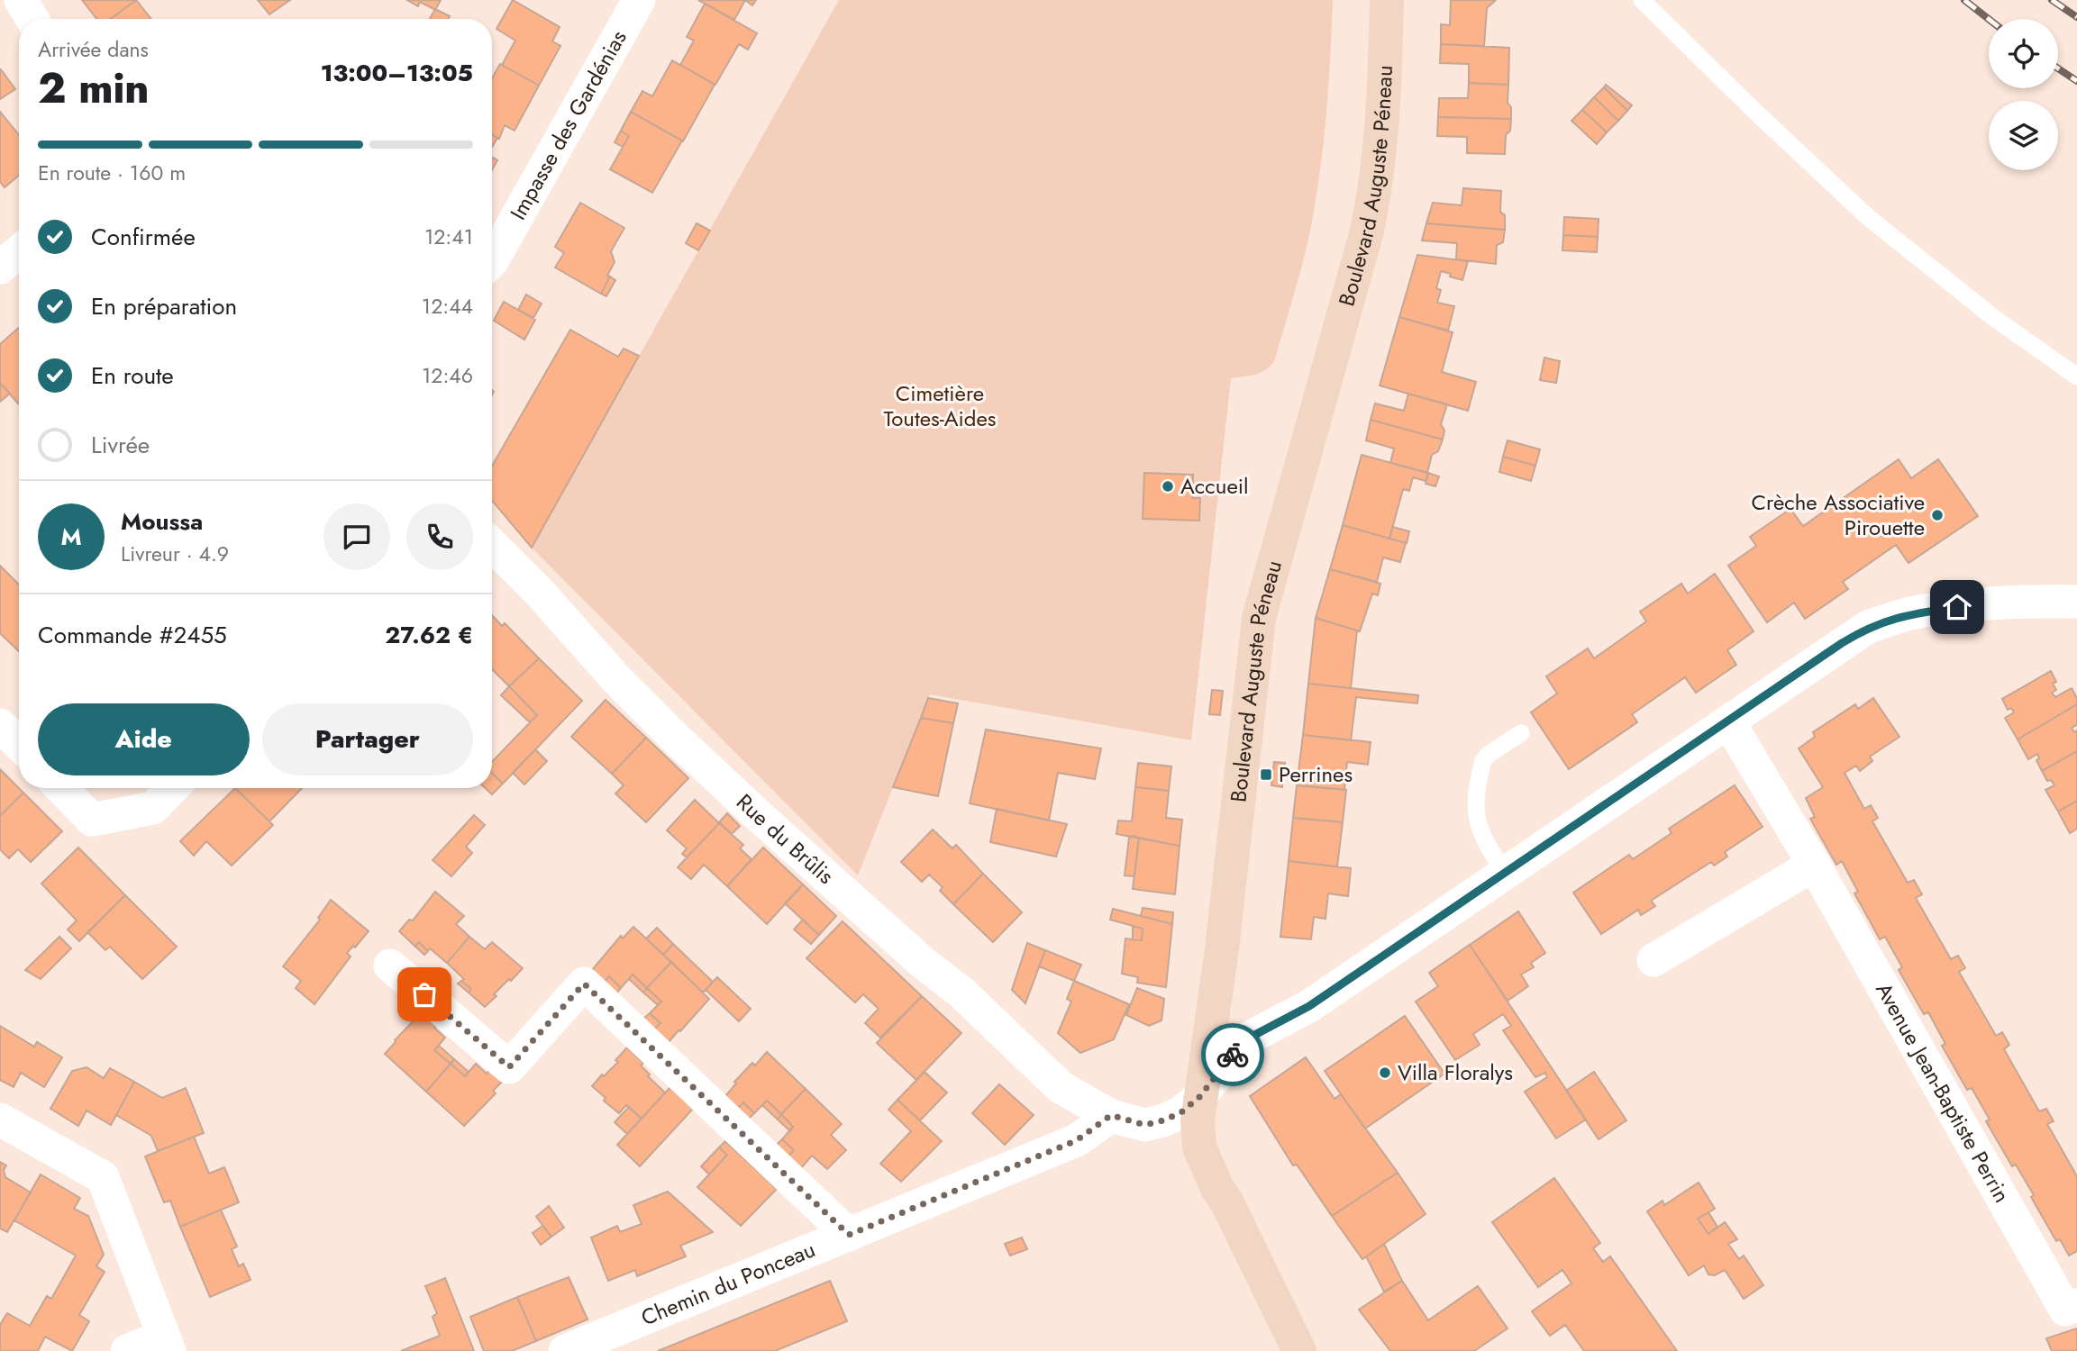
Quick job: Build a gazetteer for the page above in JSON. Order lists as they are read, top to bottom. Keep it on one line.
{"streets":{"street":["Impasse des Gardénias","Boulevard Auguste Péneau","Rue du Brûlis","Avenue Jean-Baptiste Perrin","Chemin du Ponceau"]},"crossings":[["Rue du Brûlis","Chemin du Ponceau"]],"parks":["Cimetière Toutes-Aides"],"places":{"other":["Accueil","Crèche Associative Pirouette","Villa Floralys"],"transit":["Perrines"]},"page":{"heading":["2 min","Arrivée dans","13:00–13:05"],"panel":["Moussa","Livreur · 4.9","Commande #2455","27.62 €"],"bar":"En route · 160 m","list":[["Confirmée","12:41"],["En préparation","12:44"],["En route","12:46"],"Livrée"],"round":"M","buttons":["Aide","Partager"]}}
